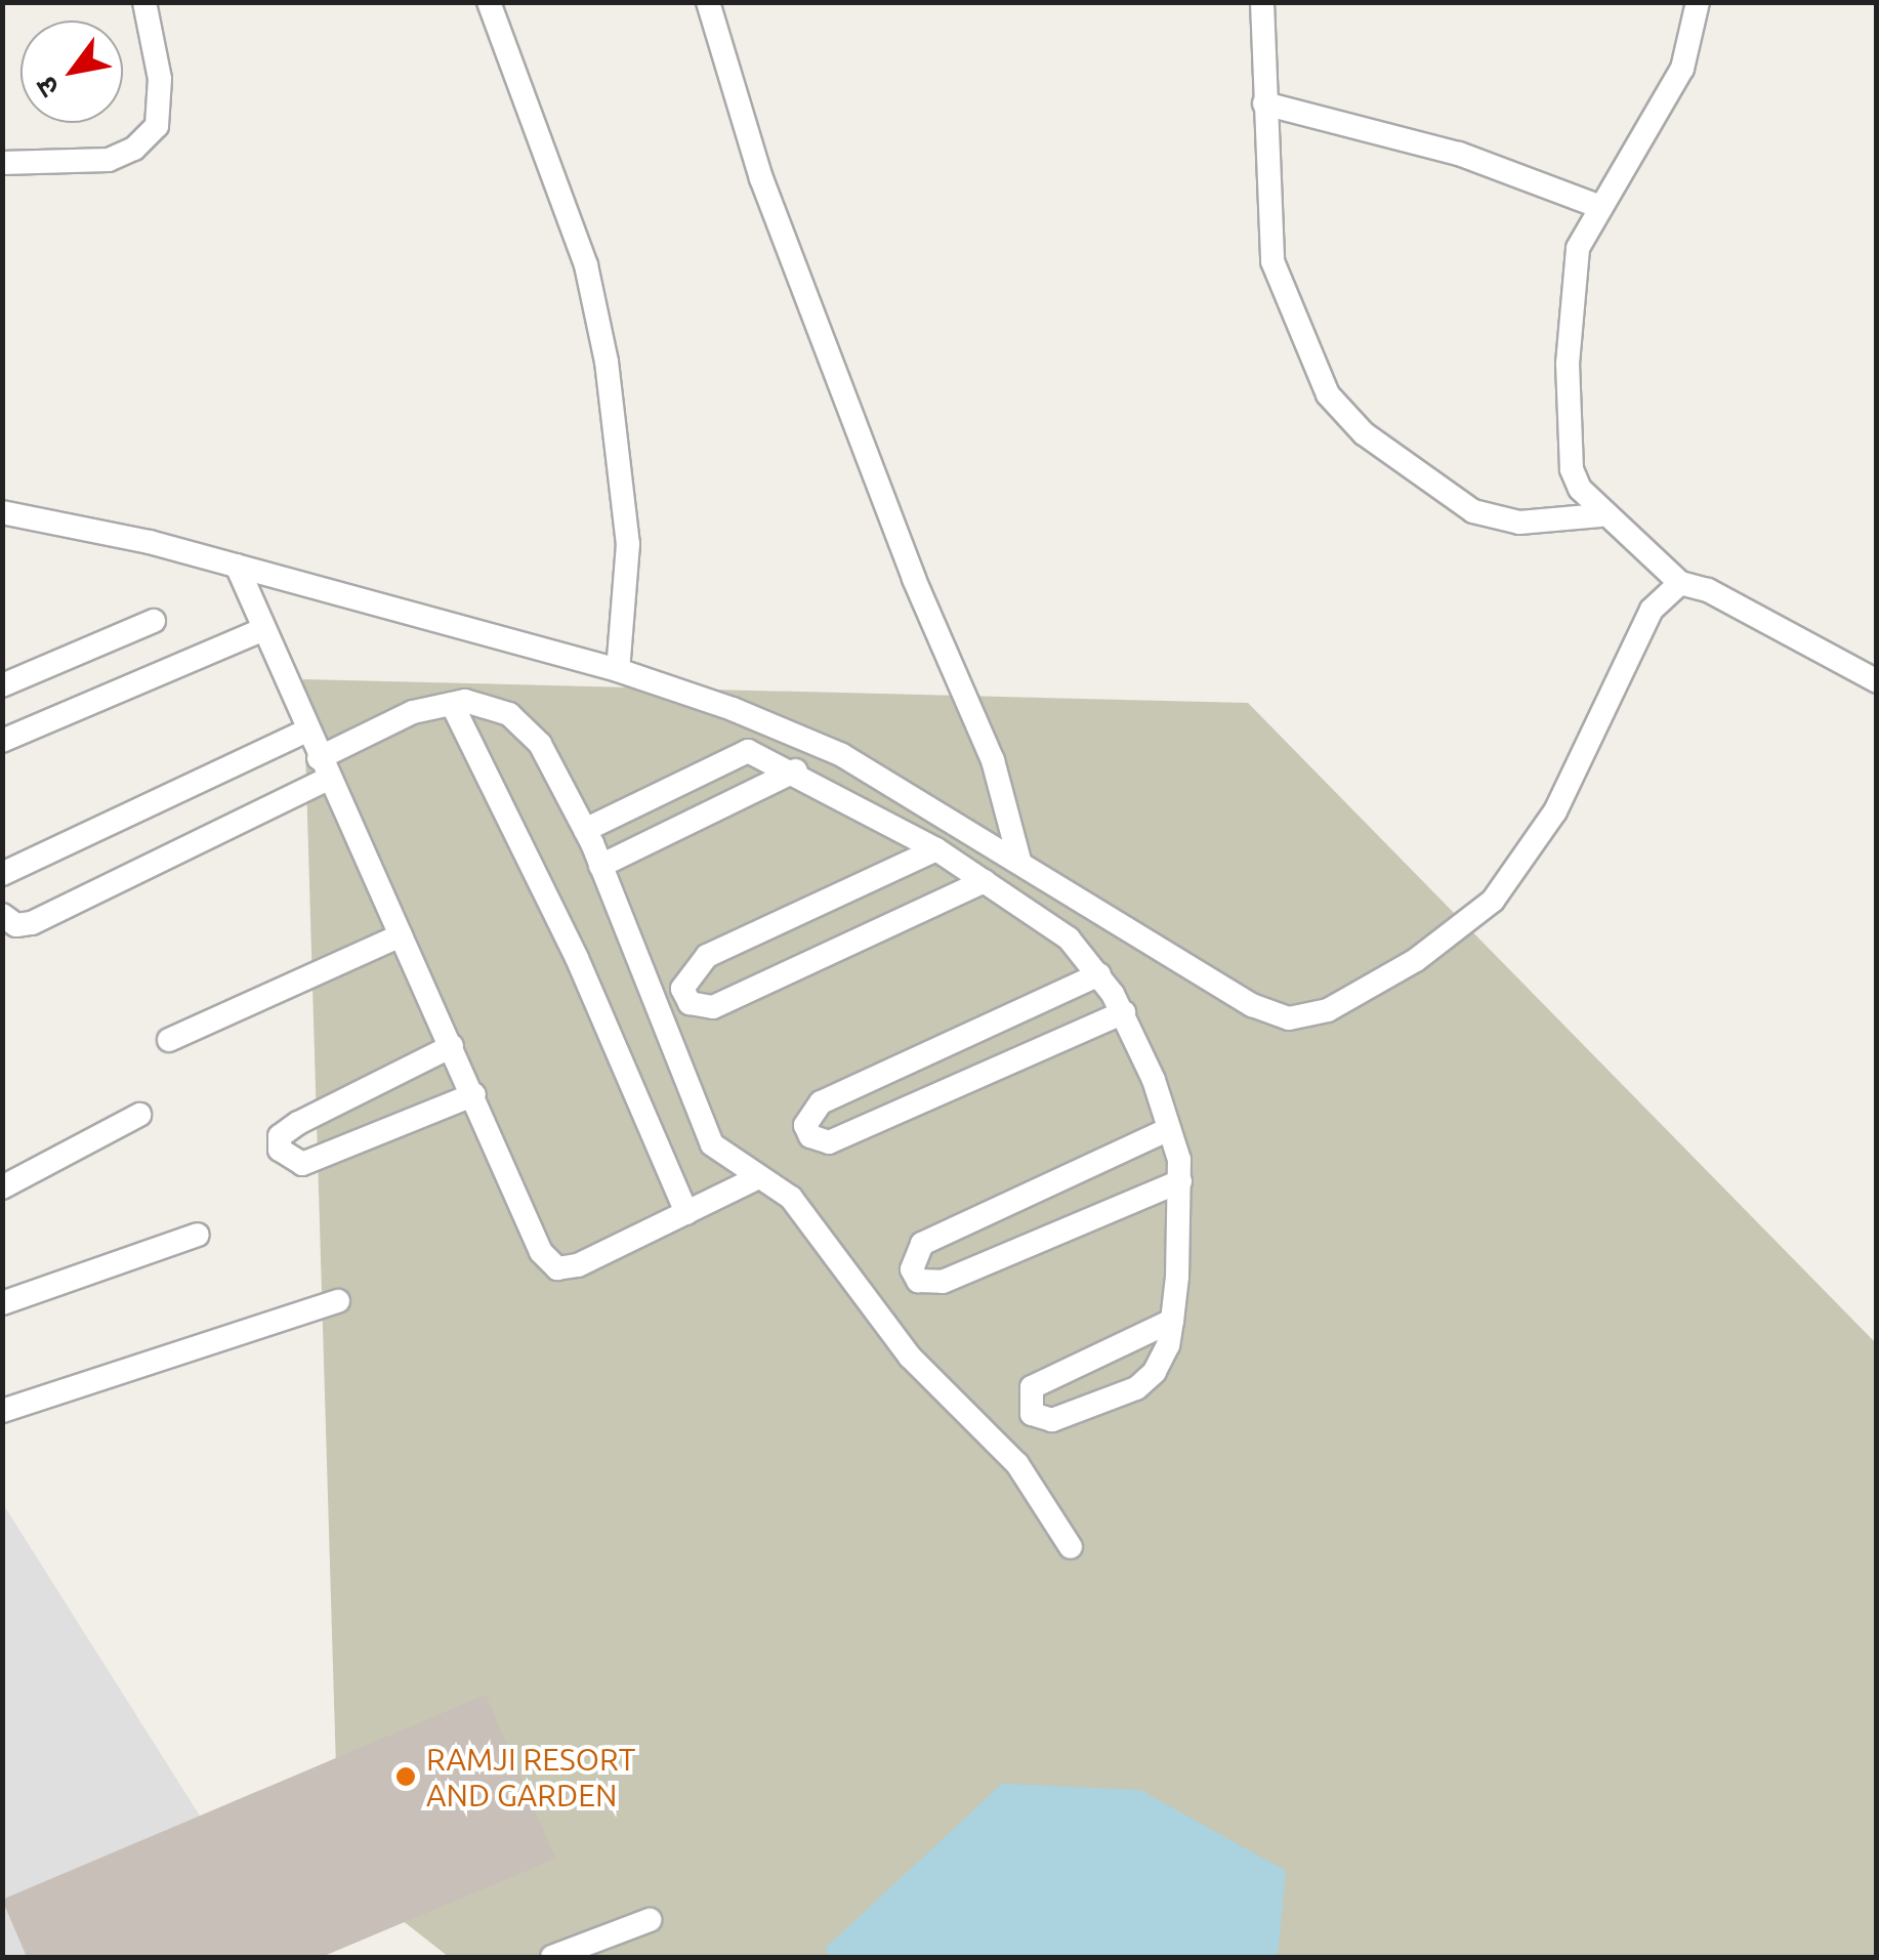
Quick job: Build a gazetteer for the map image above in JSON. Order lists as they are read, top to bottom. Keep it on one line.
{"places":["RAMJI RESORT AND GARDEN"],"north":"bottom left"}
